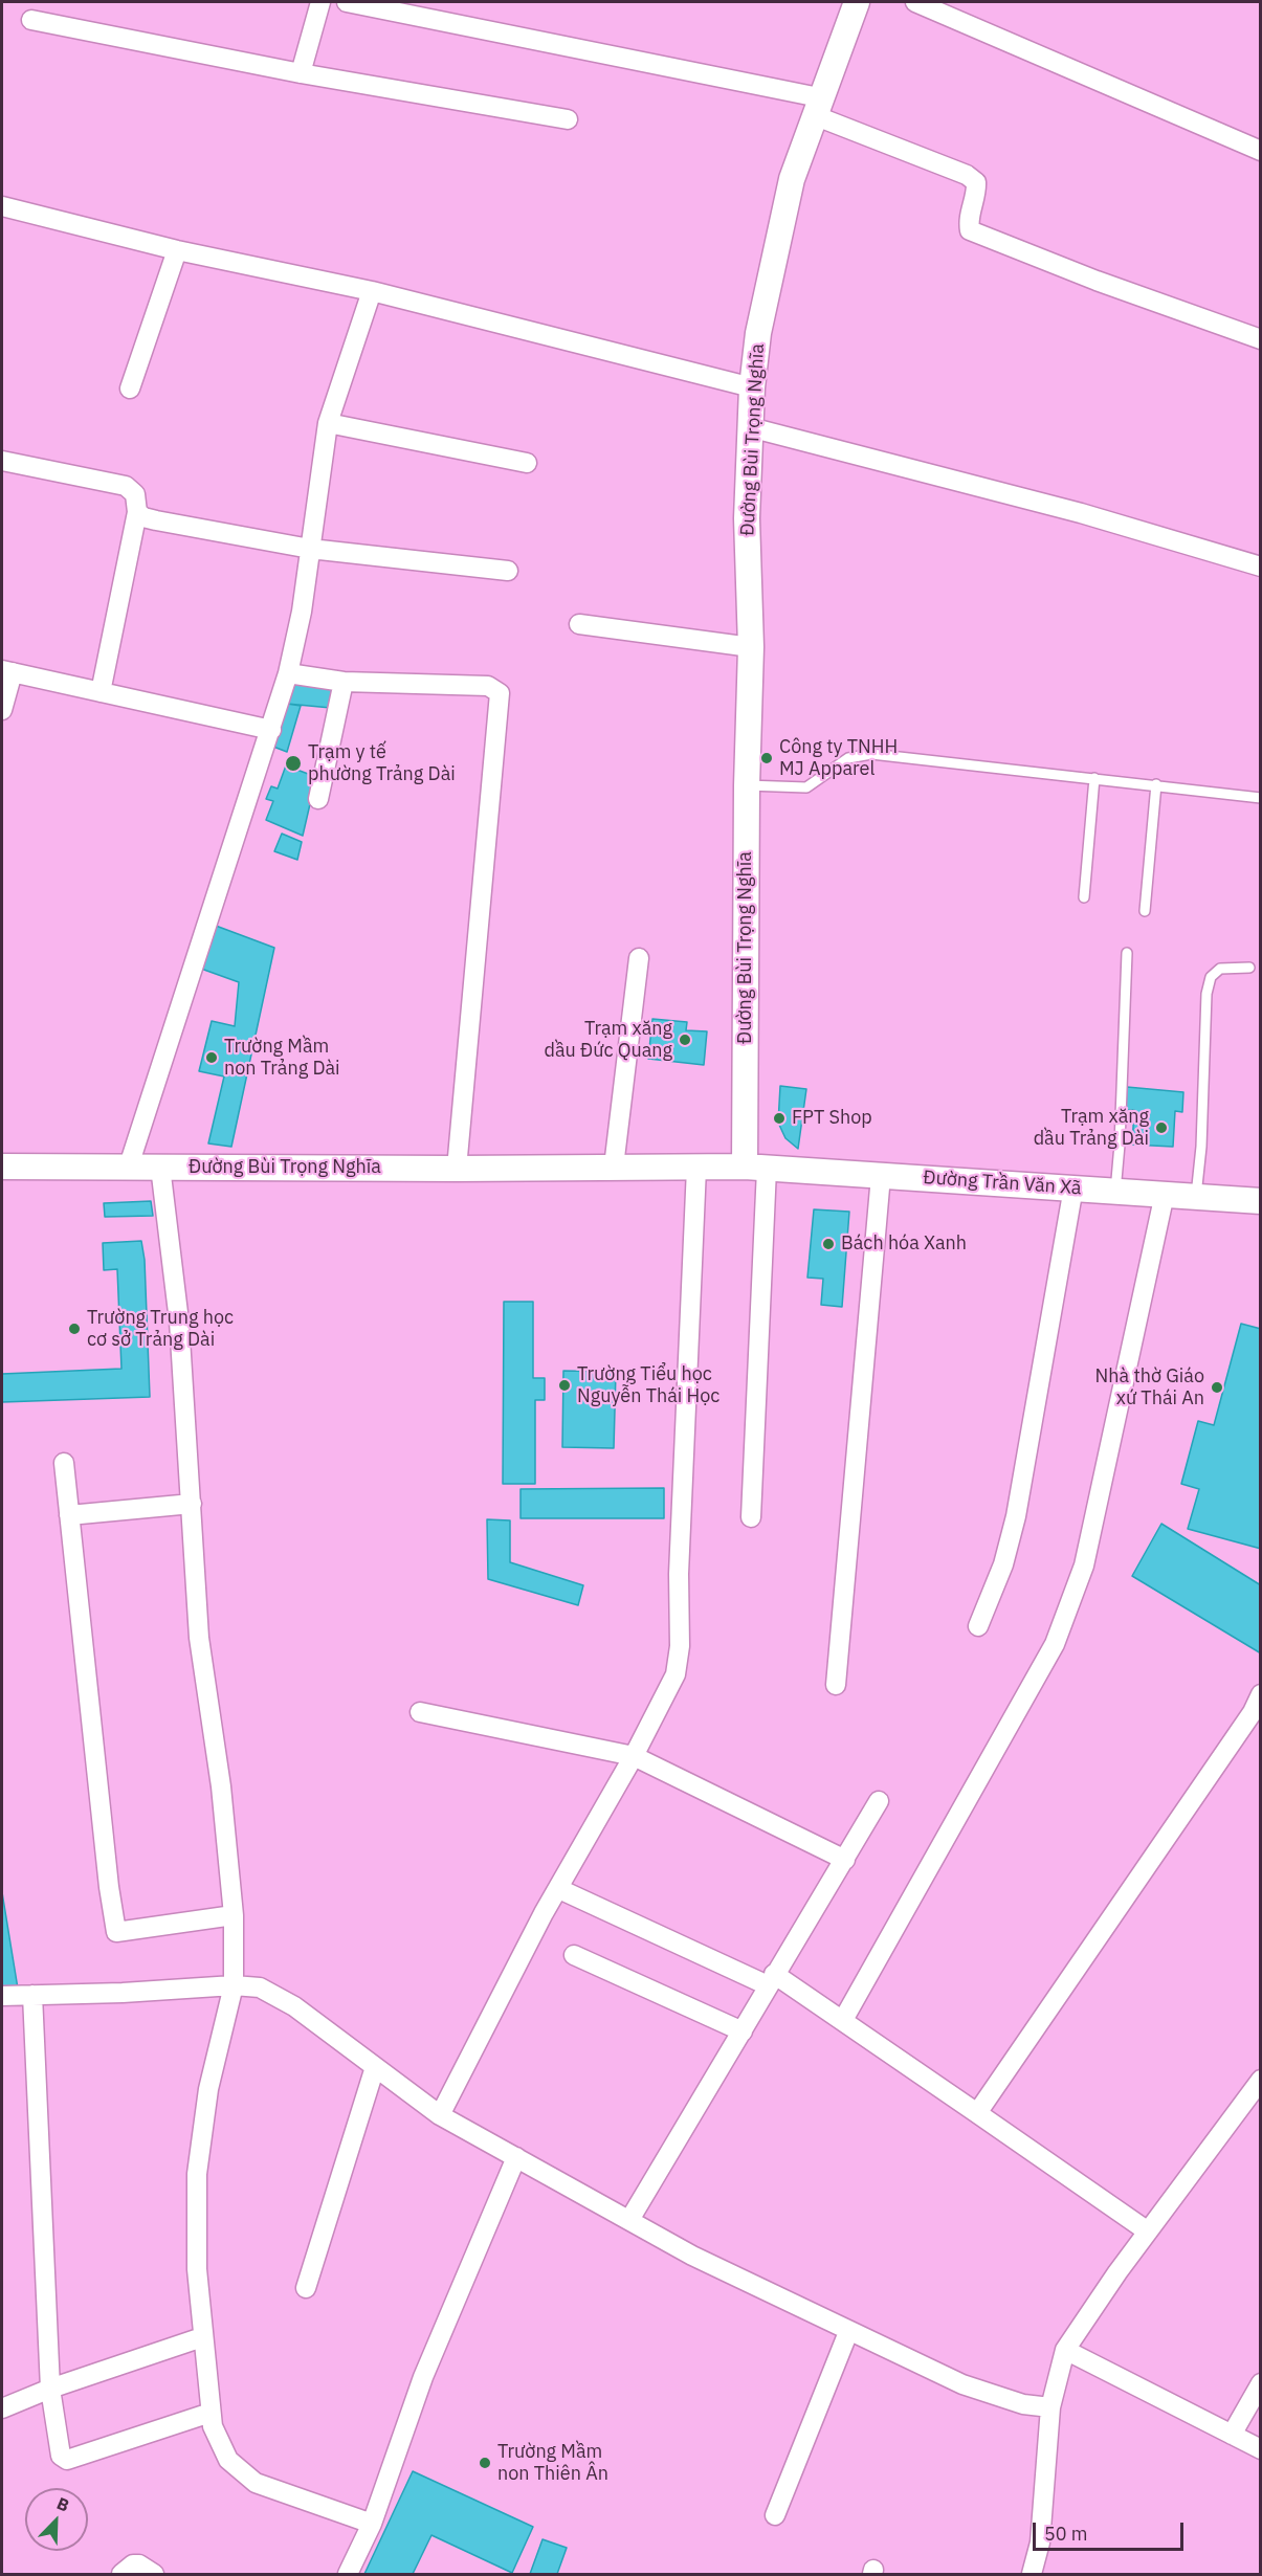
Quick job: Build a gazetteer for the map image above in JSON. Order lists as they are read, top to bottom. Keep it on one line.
{"streets":{"street":["Đường Bùi Trọng Nghĩa","Đường Trần Văn Xã"]},"crossings":[["Đường Bùi Trọng Nghĩa","Đường Trần Văn Xã"]],"places":["Công ty TNHH MJ Apparel","Trạm y tế phường Trảng Dài","Trạm xăng dầu Đức Quang","Trường Mầm non Trảng Dài","FPT Shop","Trạm xăng dầu Trảng Dài","Bách hóa Xanh","Trường Trung học cơ sở Trảng Dài","Trường Tiểu học Nguyễn Thái Học","Nhà thờ Giáo xứ Thái An","Trường Mầm non Thiên Ân"],"scale_bar":"50 m","north":"top right"}
